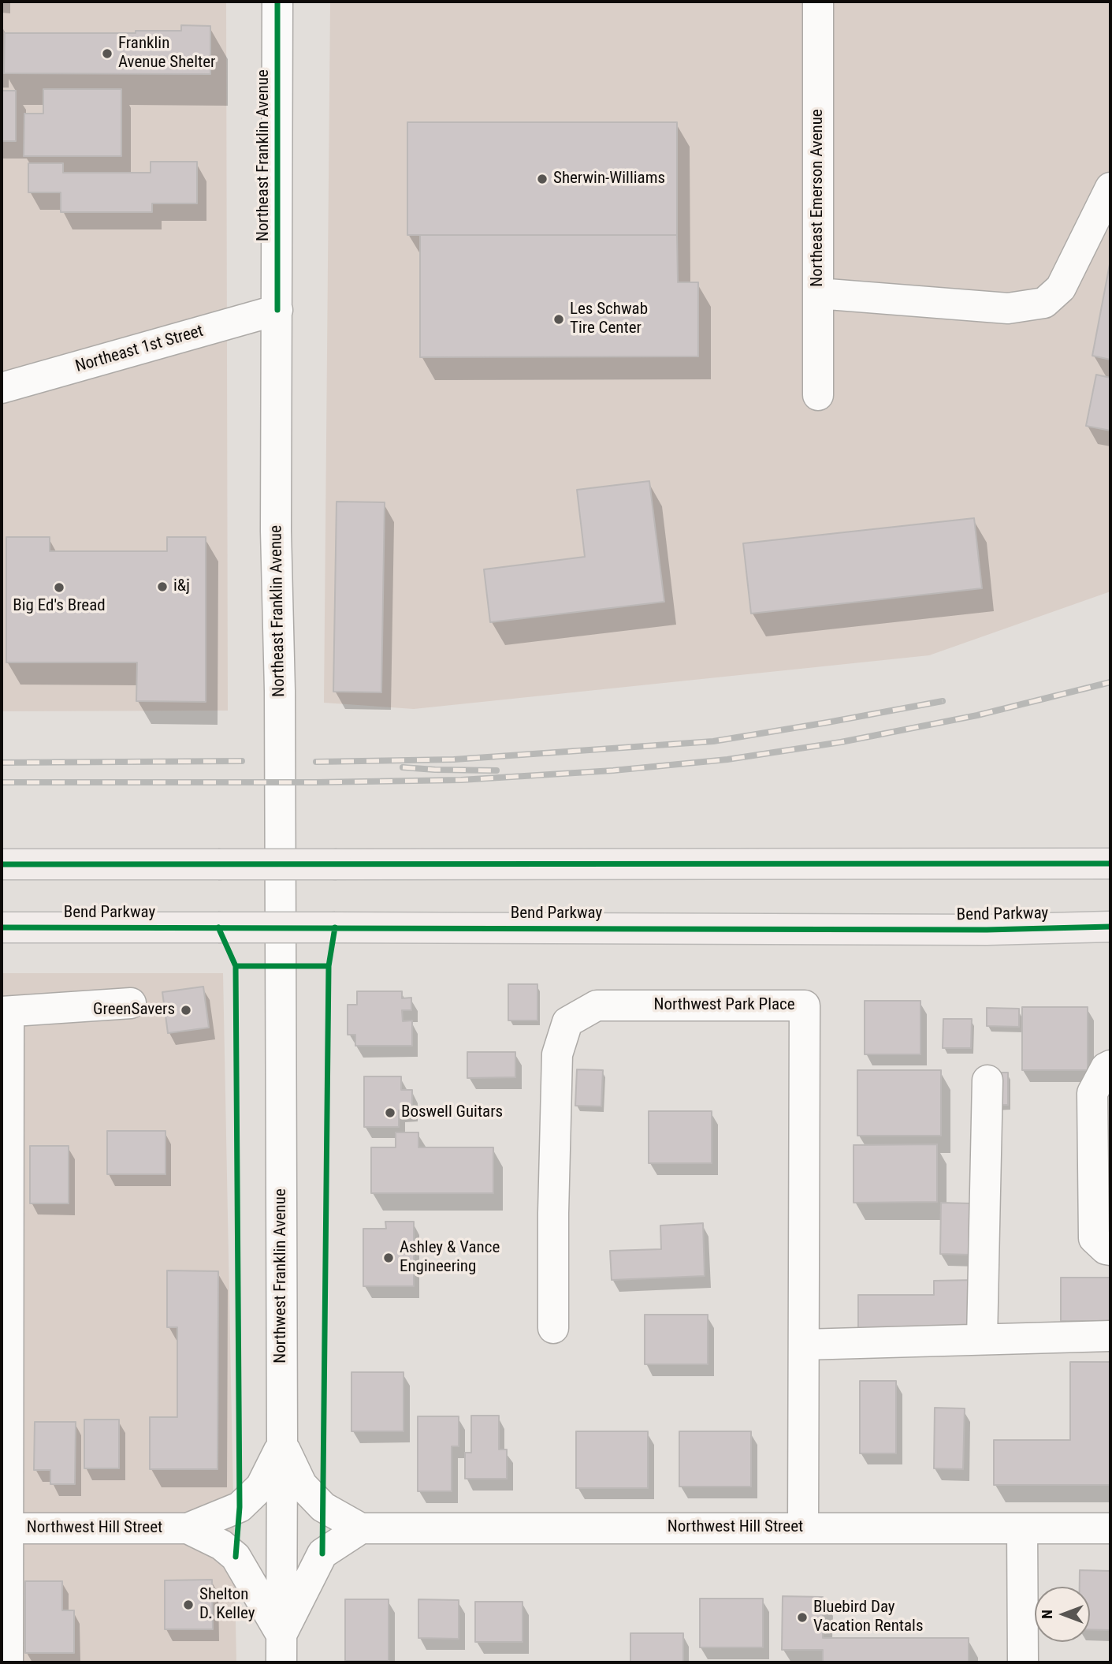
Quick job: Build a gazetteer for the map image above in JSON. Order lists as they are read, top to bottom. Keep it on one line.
{"streets":{"highway":["Bend Parkway"],"street":["Northeast Franklin Avenue","Northeast Emerson Avenue","Northeast 1st Street","Northwest Park Place","Northwest Franklin Avenue","Northwest Hill Street"]},"crossings":[["Northeast Franklin Avenue","Northeast 1st Street"],["Northeast Franklin Avenue","Northwest Franklin Avenue"],["Northwest Park Place","Northwest Hill Street"],["Northwest Franklin Avenue","Northwest Hill Street"]],"places":["Franklin Avenue Shelter","Sherwin-Williams","Les Schwab Tire Center","i&j","Big Ed's Bread","GreenSavers","Boswell Guitars","Ashley & Vance Engineering","Shelton D. Kelley","Bluebird Day Vacation Rentals"],"north":"left"}
